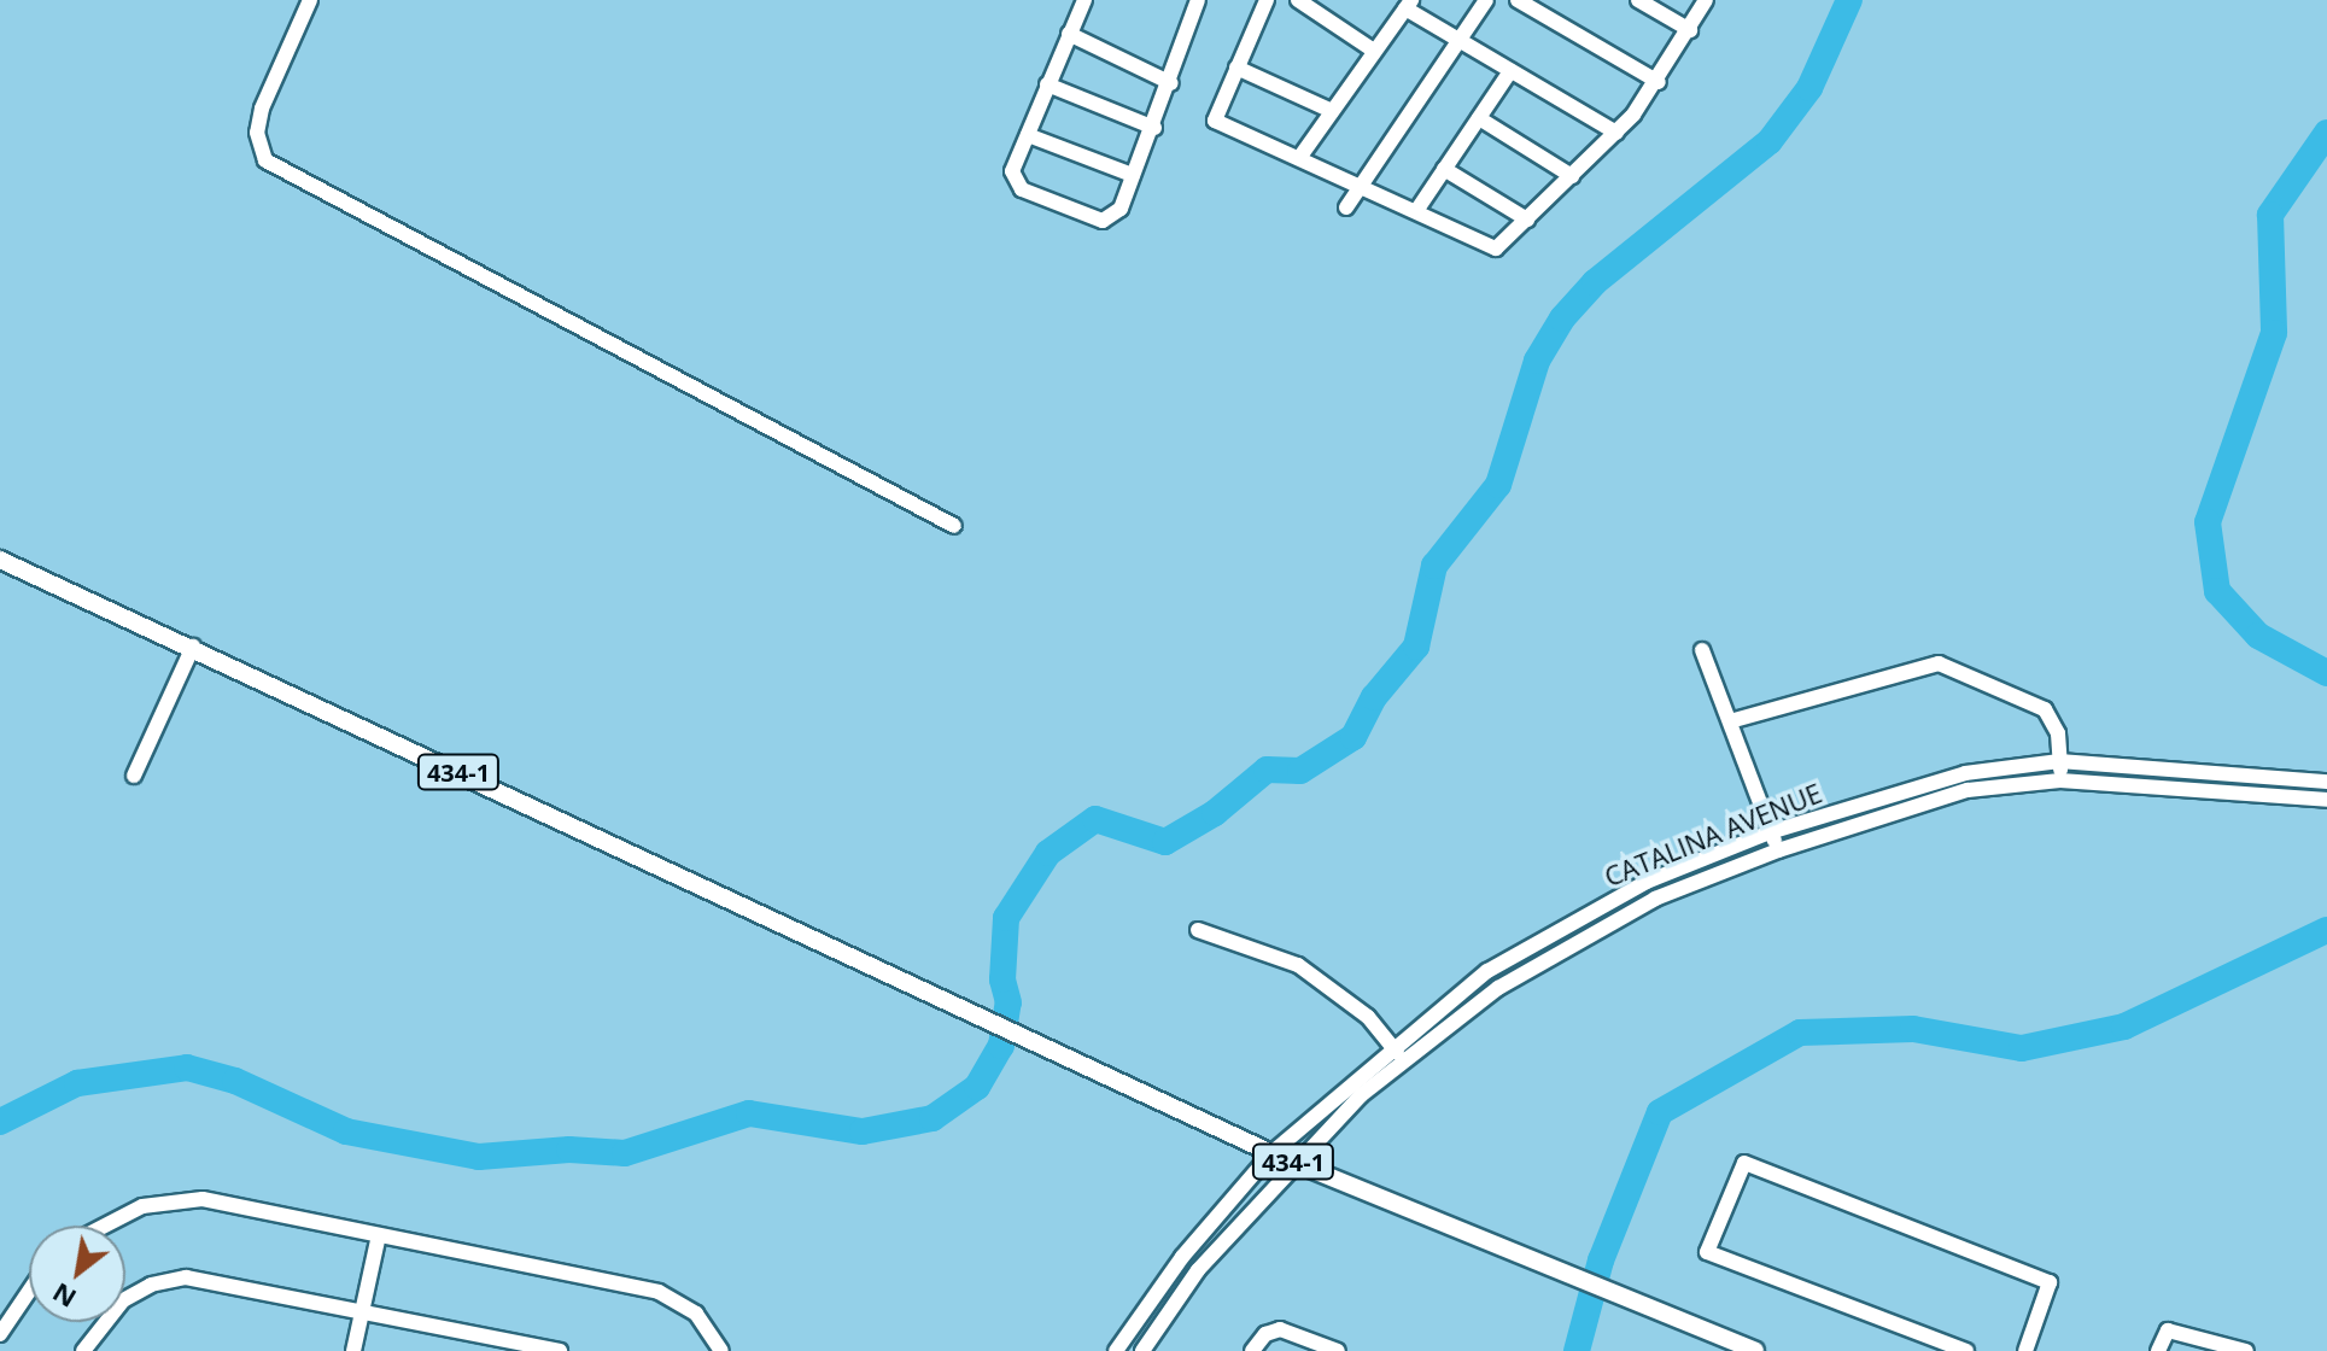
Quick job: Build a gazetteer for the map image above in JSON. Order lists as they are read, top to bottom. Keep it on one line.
{"streets":{"main road":["434-1"],"street":["CATALINA AVENUE"]},"crossings":[["434-1","CATALINA AVENUE"]],"north":"bottom left"}
